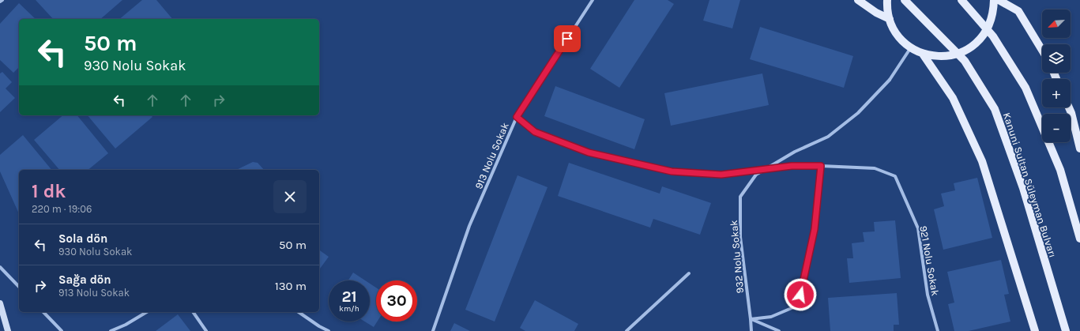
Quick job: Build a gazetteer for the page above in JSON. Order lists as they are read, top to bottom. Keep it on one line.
{"streets":{"main road":["Kanuni Sultan Süleyman Bulvarı"],"street":["913 Nolu Sokak","932 Nolu Sokak","921 Nolu Sokak"]},"crossings":[["913 Nolu Sokak","921 Nolu Sokak"]],"north":"bottom left","page":{"map_buttons":["+","−"],"turn":["50 m","930 Nolu Sokak"],"heading":["1 dk","220 m · 19:06"],"list":[{"name":"Sola dön","note":"930 Nolu Sokak","value":"50 m"},{"name":"Sağa dön","note":"913 Nolu Sokak","value":"130 m"}],"speed":"21 km/h","limit":"30"}}
